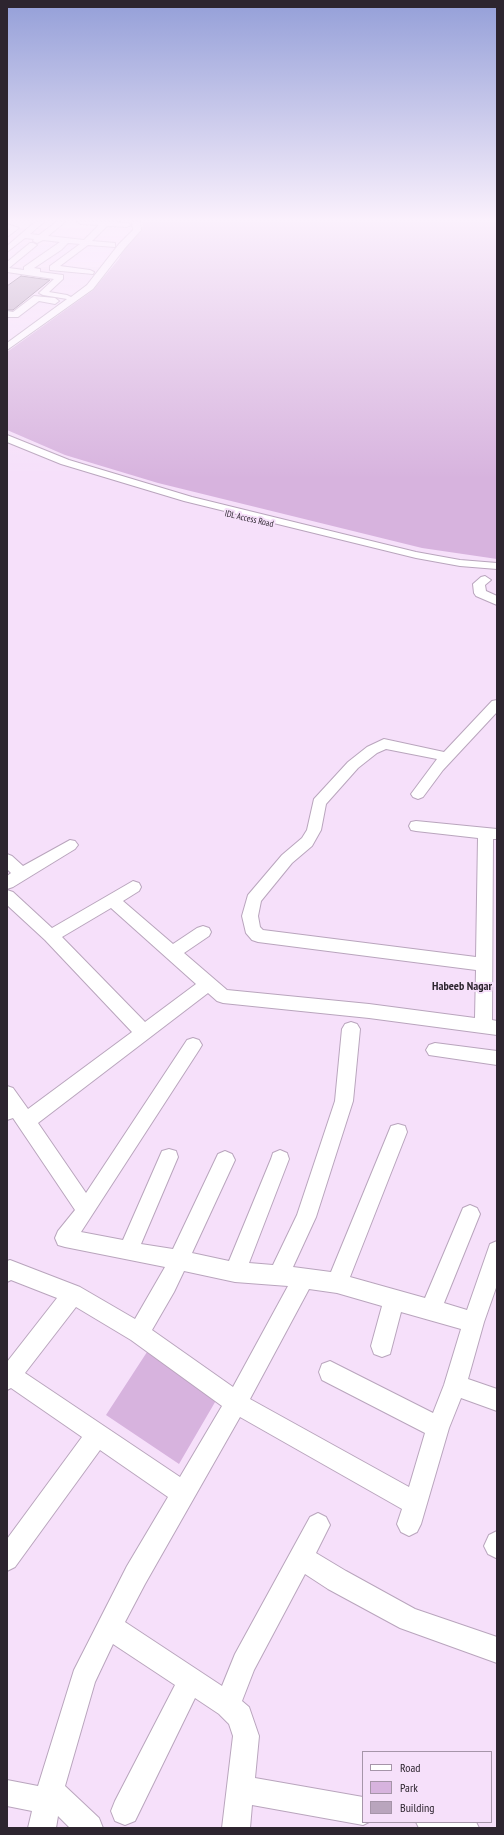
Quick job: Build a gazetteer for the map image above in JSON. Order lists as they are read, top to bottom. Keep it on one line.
{"streets":{"street":["IDL Access Road"]},"districts":["Habeeb Nagar"],"legend":["Road","Park","Building"]}
